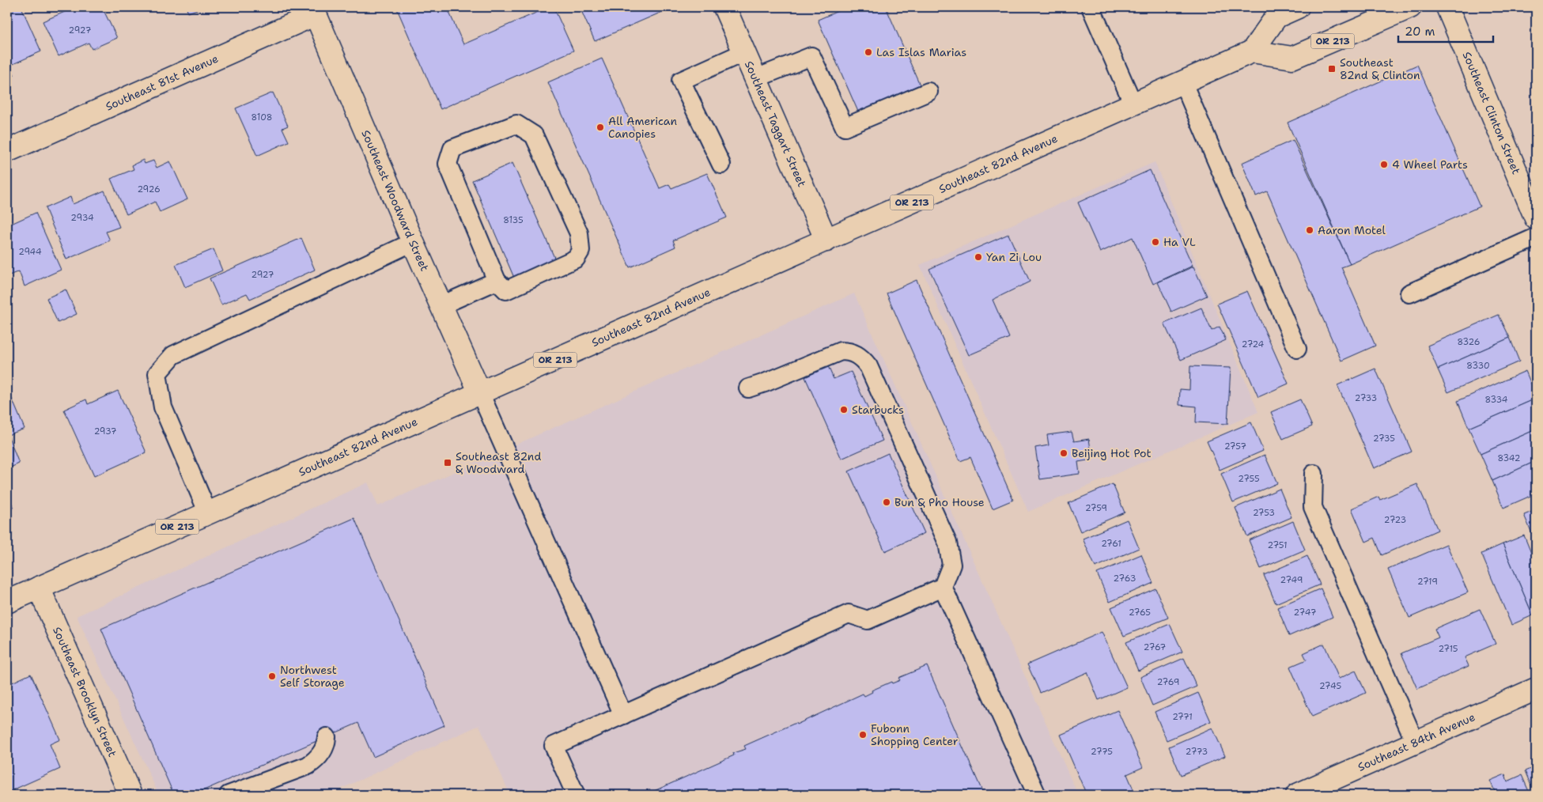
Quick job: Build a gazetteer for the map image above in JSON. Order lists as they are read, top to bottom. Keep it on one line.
{"streets":{"street":["OR 213","Southeast 81st Avenue","Southeast Clinton Street","Southeast Taggart Street","Southeast 82nd Avenue","Southeast Woodward Street","Southeast Brooklyn Street","Southeast 84th Avenue"]},"crossings":[["OR 213","Southeast 82nd Avenue"],["Southeast 81st Avenue","Southeast Woodward Street"],["Southeast Taggart Street","Southeast 82nd Avenue"],["Southeast 82nd Avenue","Southeast Woodward Street"],["Southeast 82nd Avenue","Southeast Brooklyn Street"]],"places":{"other":["Las Islas Marias","All American Canopies","4 Wheel Parts","Aaron Motel","Ha VL","Yan Zi Lou","Starbucks","Beijing Hot Pot","Bun & Pho House","Northwest Self Storage","Fubonn Shopping Center"],"transit":["Southeast 82nd & Clinton","Southeast 82nd & Woodward"]},"house_numbers":["2927","8108","2926","2934","8135","2944","2927","8326","2724","8330","2733","8334","2937","2735","2757","8342","2755","2759","2753","2723","2761","2751","2763","2749","2719","2765","2747","2767","2715","2769","2745","2771","2775","2773"],"scale_bar":"20 m"}
